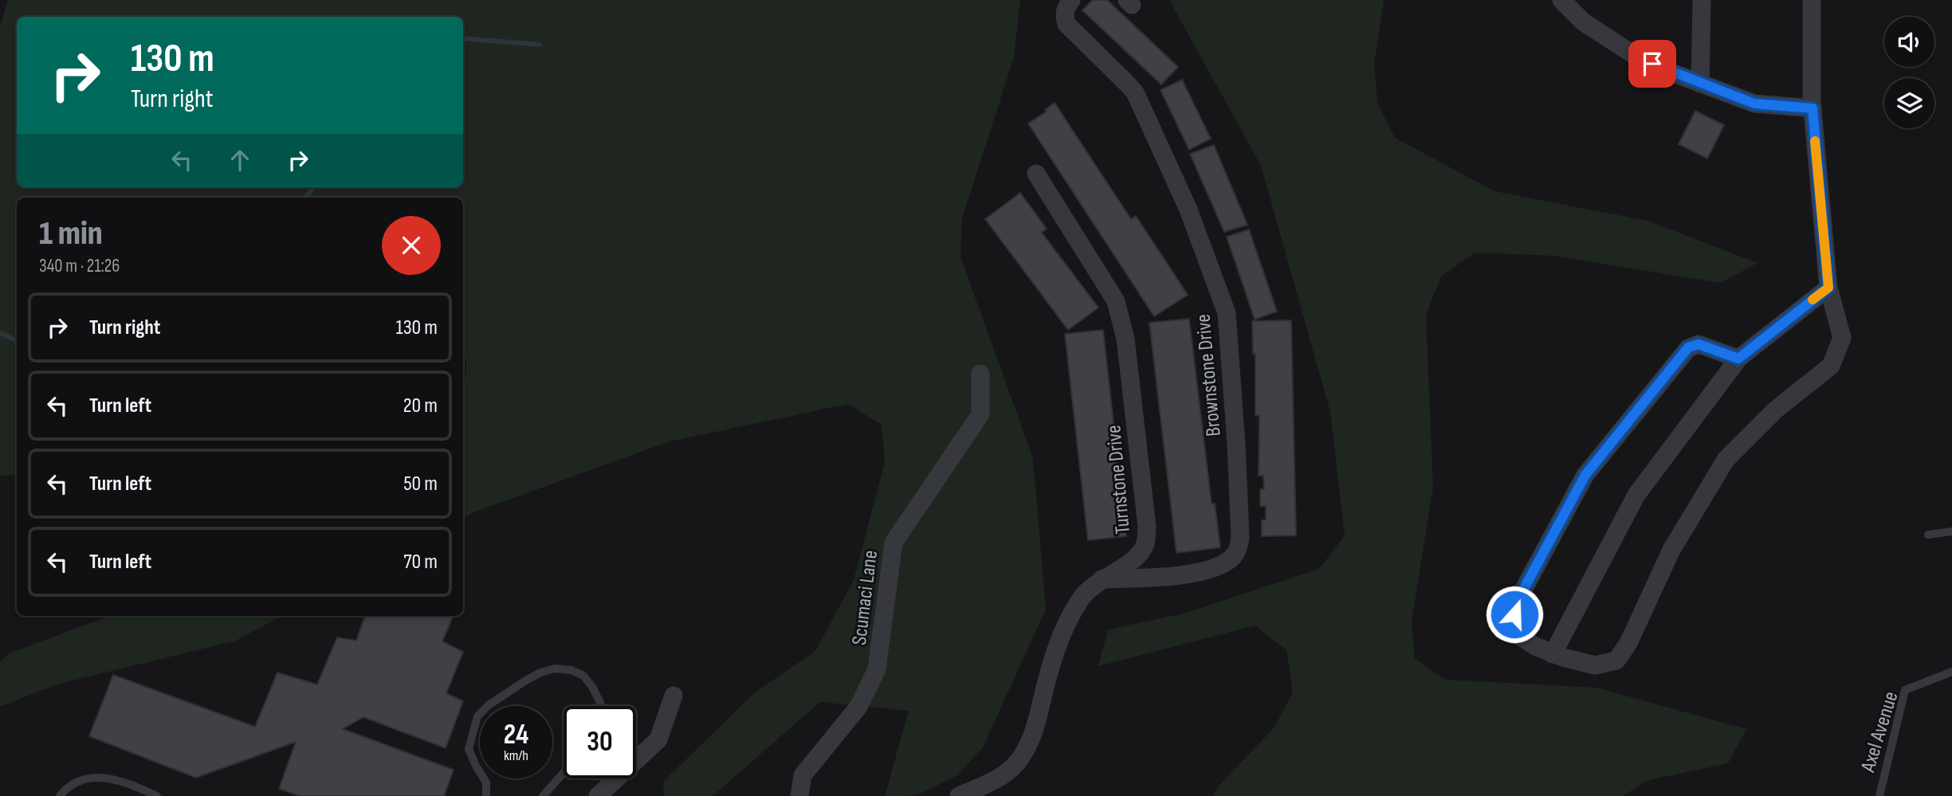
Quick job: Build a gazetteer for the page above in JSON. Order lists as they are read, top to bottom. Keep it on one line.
{"streets":{"street":["Brownstone Drive","Turnstone Drive","Scumaci Lane"],"lane":["Axel Avenue"]},"crossings":[["Brownstone Drive","Turnstone Drive"]],"page":{"turn":["130 m","Turn right"],"heading":["1 min","340 m · 21:26"],"list":[{"name":"Turn right","value":"130 m"},{"name":"Turn left","value":"20 m"},{"name":"Turn left","value":"50 m"},{"name":"Turn left","value":"70 m"}],"speed":"24 km/h","limit":"30"}}
